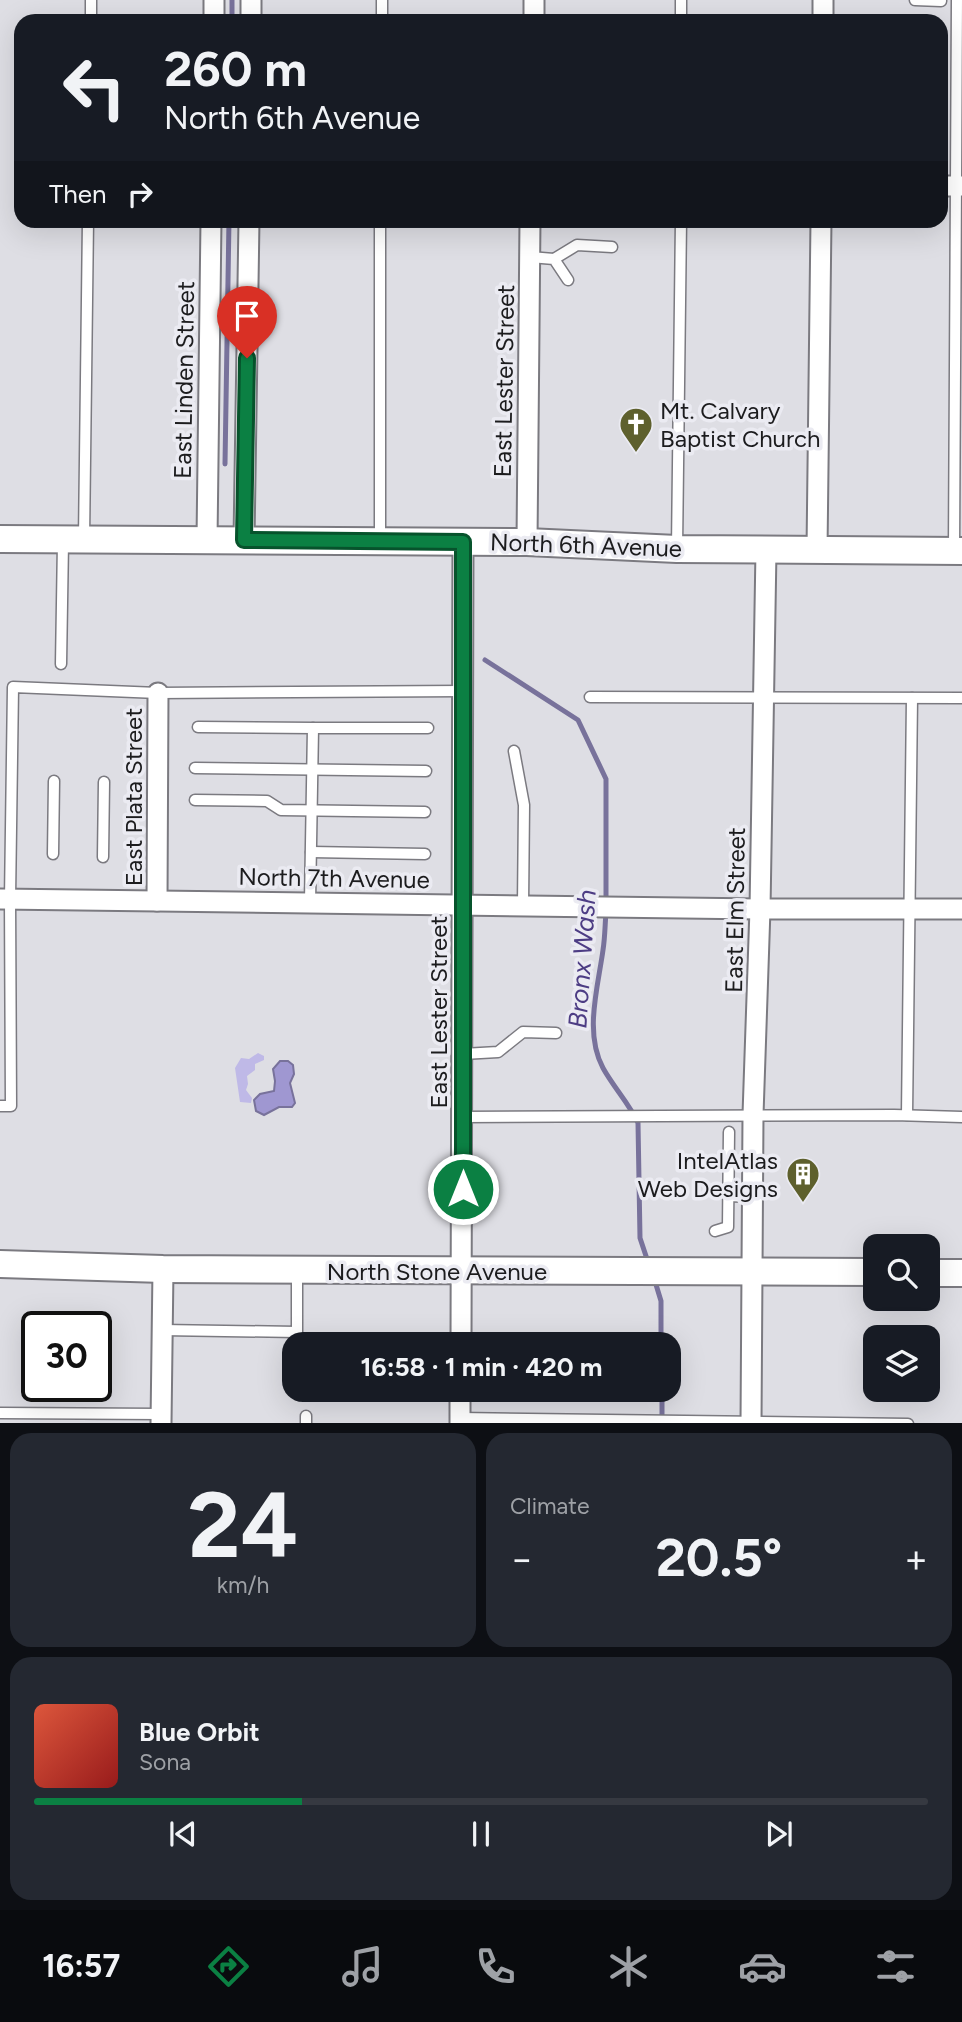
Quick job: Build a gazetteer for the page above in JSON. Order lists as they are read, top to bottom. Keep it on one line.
{"streets":{"street":["East Linden Street","East Lester Street","North 6th Avenue","East Plata Street","North 7th Avenue","East Elm Street","North Stone Avenue"]},"crossings":[["East Linden Street","North 6th Avenue"],["East Lester Street","North 6th Avenue"],["East Lester Street","North 7th Avenue"],["East Lester Street","North Stone Avenue"],["North 6th Avenue","East Elm Street"],["East Plata Street","North 7th Avenue"],["North 7th Avenue","East Elm Street"],["East Elm Street","North Stone Avenue"]],"water":["Bronx Wash"],"places":{"church":["Mt. Calvary Baptist Church"],"building":["IntelAtlas Web Designs"]},"page":{"turn":["260 m","North 6th Avenue"],"then":"Then","limit":"30","trip":"16:58 · 1 min · 420 m","tile":[["24","km/h"],"Climate"],"heat":["−","20.5°","+"],"song":["Blue Orbit","Sona"],"tabs":"16:57"}}
